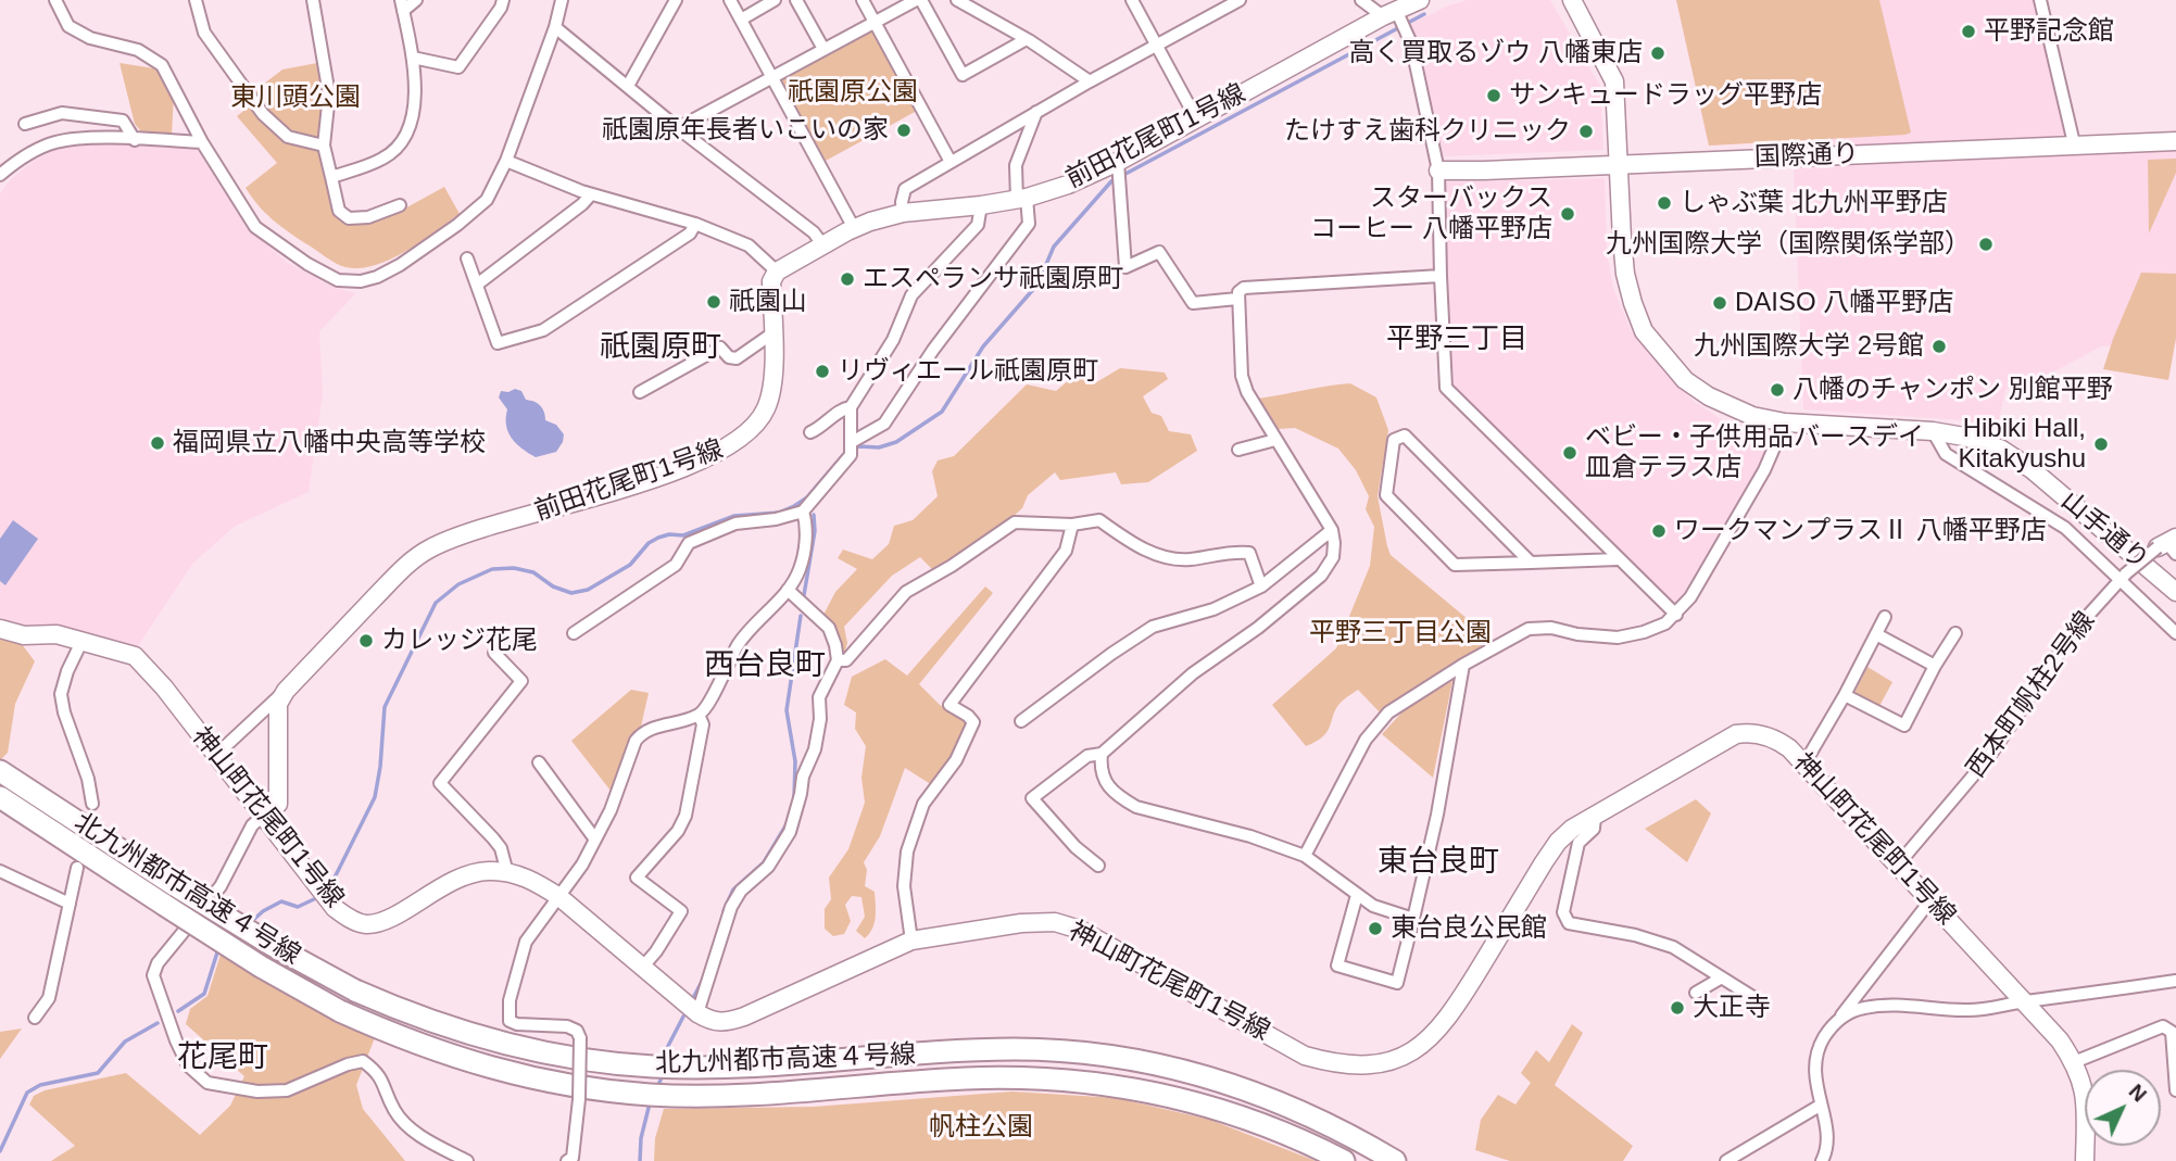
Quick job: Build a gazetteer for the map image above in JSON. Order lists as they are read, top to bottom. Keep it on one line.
{"streets":{"highway":["北九州都市高速４号線"],"street":["前田花尾町1号線","国際通り","山手通り","西本町帆柱2号線","神山町花尾町1号線"]},"crossings":[["国際通り","山手通り"],["西本町帆柱2号線","神山町花尾町1号線"]],"districts":["平野三丁目","祇園原町","西台良町","東台良町","花尾町"],"parks":["祇園原公園","東川頭公園","平野三丁目公園","帆柱公園"],"places":["平野記念館","高く買取るゾウ 八幡東店","サンキュードラッグ平野店","祇園原年長者いこいの家","たけすえ歯科クリニック","しゃぶ葉 北九州平野店","スターバックス コーヒー 八幡平野店","九州国際大学（国際関係学部）","エスペランサ祇園原町","祇園山","DAISO 八幡平野店","九州国際大学 2号館","リヴィエール祇園原町","八幡のチャンポン 別館平野","福岡県立八幡中央高等学校","Hibiki Hall, Kitakyushu","ベビー・子供用品バースデイ 皿倉テラス店","ワークマンプラスⅡ 八幡平野店","カレッジ花尾","東台良公民館","大正寺"],"north":"top right"}
